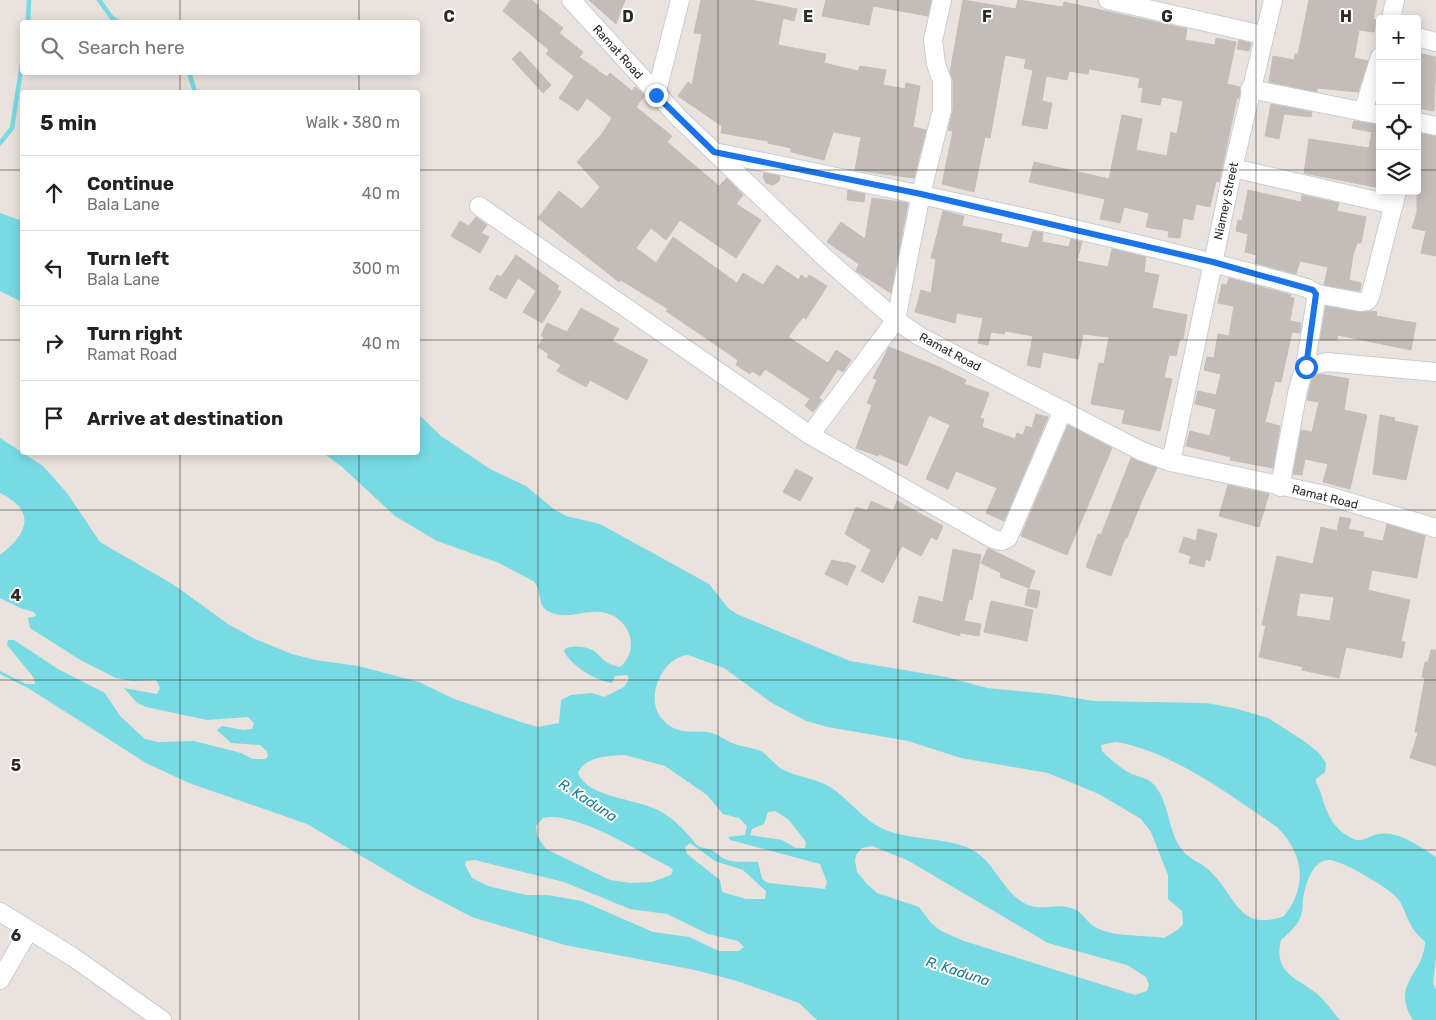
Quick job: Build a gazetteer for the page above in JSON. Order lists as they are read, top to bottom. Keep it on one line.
{"streets":{"street":["Ramat Road","Niamey Street"]},"crossings":[["Ramat Road","Niamey Street"]],"water":["R. Kaduna"],"page":{"map_buttons":["+","−"],"search":"Search here","heading":["5 min","Walk · 380 m"],"list":[["Continue","Bala Lane","40 m"],["Turn left","Bala Lane","300 m"],["Turn right","Ramat Road","40 m"],"Arrive at destination"]},"grid":{"columns":["C","D","E","F","G","H"],"rows":["4","5","6"]}}
